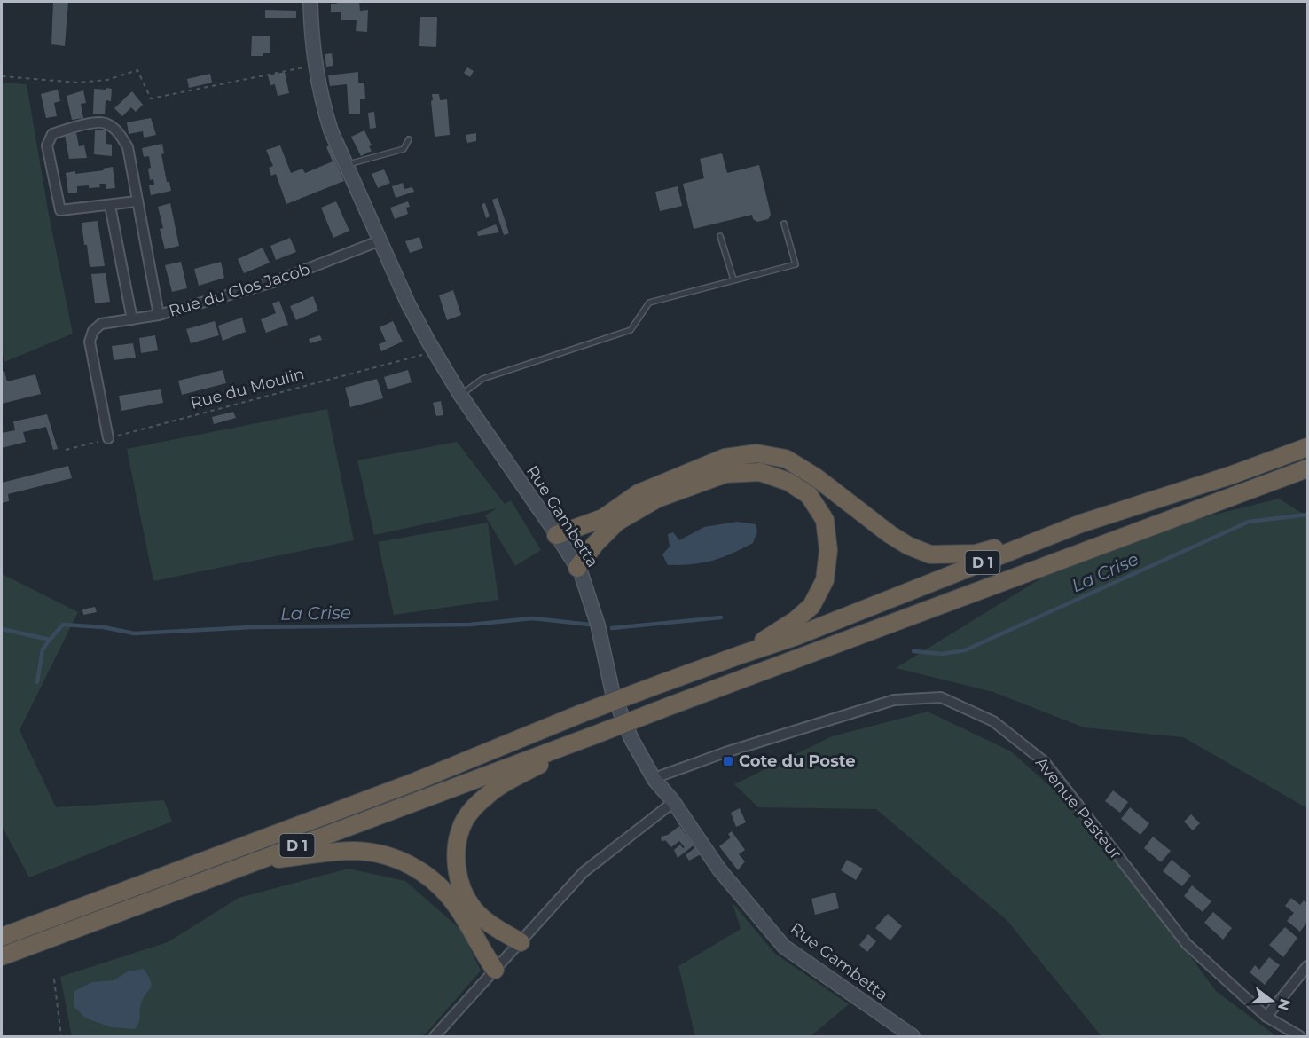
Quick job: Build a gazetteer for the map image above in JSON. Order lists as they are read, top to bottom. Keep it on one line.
{"streets":{"highway":["D 1"],"street":["Rue du Clos Jacob","Rue Gambetta","Avenue Pasteur"],"path":["Rue du Moulin"]},"crossings":[["Rue du Clos Jacob","Rue du Moulin"],["Rue du Clos Jacob","Rue Gambetta"],["Rue du Moulin","Rue Gambetta"],["Rue Gambetta","Avenue Pasteur"]],"water":["La Crise"],"places":{"transit":["Cote du Poste"]},"north":"right"}
